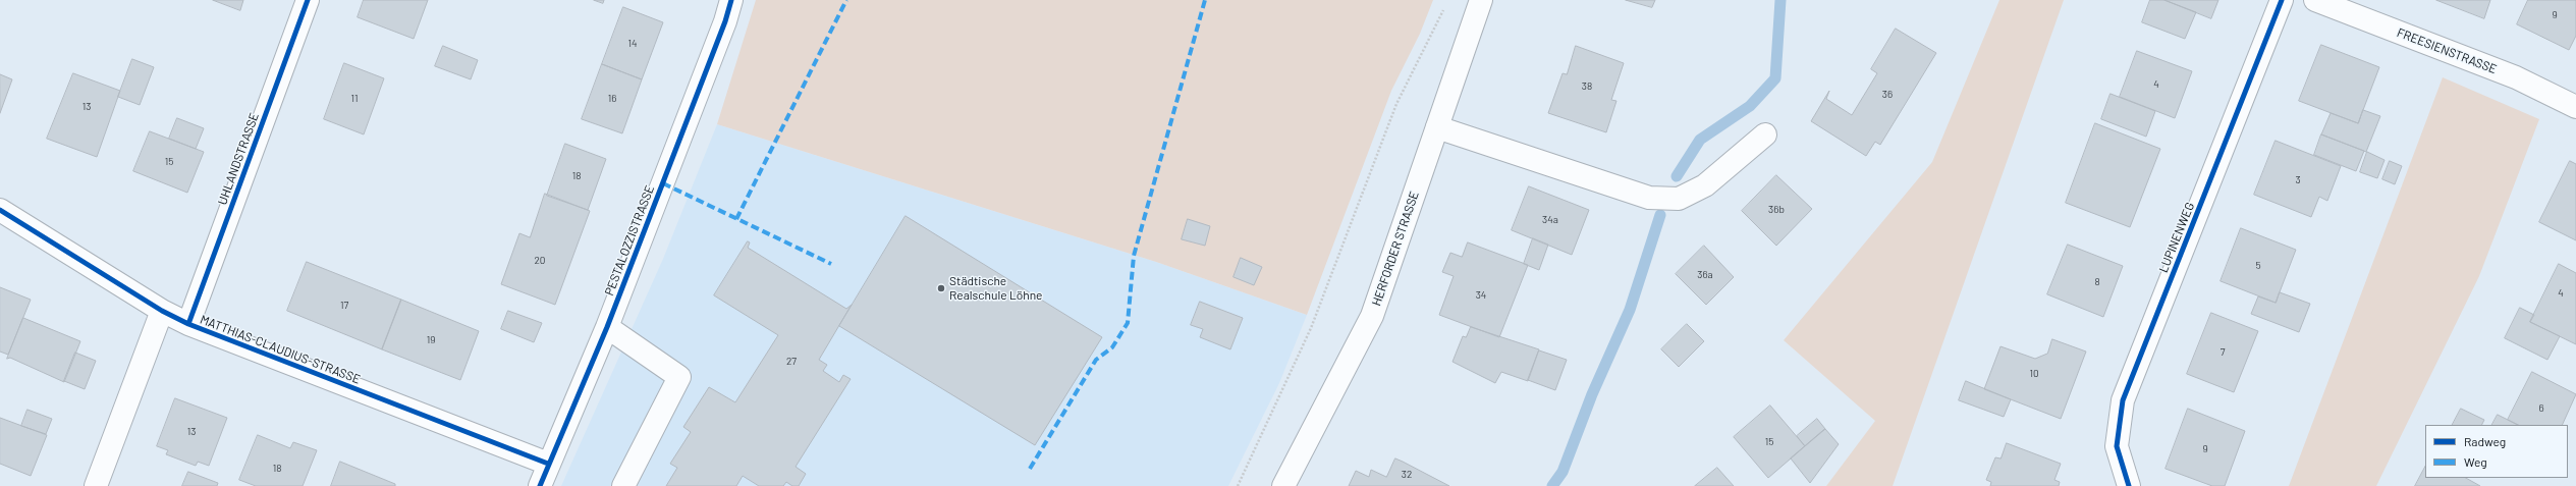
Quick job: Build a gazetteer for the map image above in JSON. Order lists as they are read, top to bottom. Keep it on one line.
{"streets":{"street":["FREESIENSTRASSE","UHLANDSTRASSE","LUPINENWEG","PESTALOZZISTRASSE","HERFORDER STRASSE","MATTHIAS-CLAUDIUS-STRASSE"]},"crossings":[["UHLANDSTRASSE","MATTHIAS-CLAUDIUS-STRASSE"],["PESTALOZZISTRASSE","MATTHIAS-CLAUDIUS-STRASSE"]],"places":["Städtische Realschule Löhne"],"house_numbers":["9","14","4","38","36","11","16","13","15","18","3","36b","34a","20","5","36a","8","4","34","17","19","7","27","10","6","13","15","9","18","32"],"legend":["Radweg","Weg"]}
